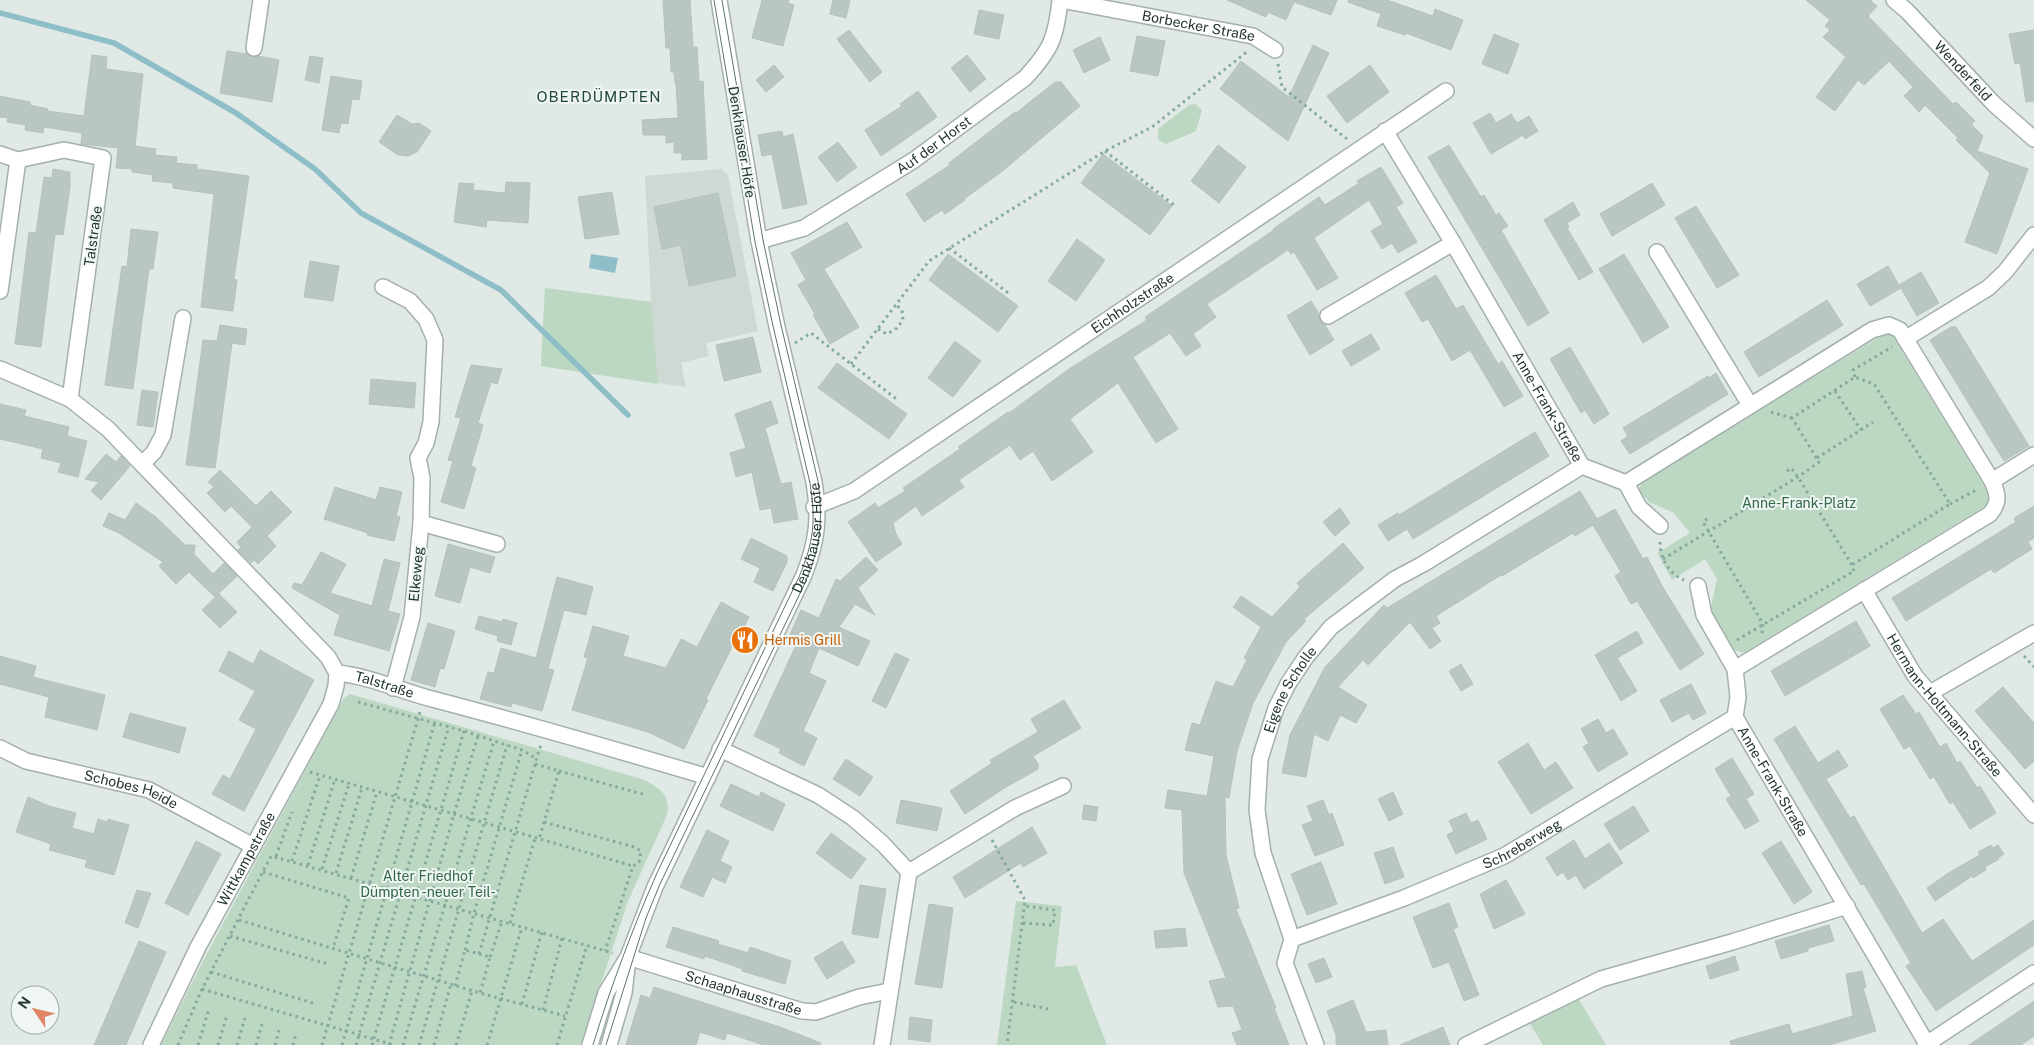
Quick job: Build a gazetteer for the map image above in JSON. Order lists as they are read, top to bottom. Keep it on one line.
{"streets":{"street":["Borbecker Straße","Wenderfeld","Denkhauser Höfe","Auf der Horst","Talstraße","Eichholzstraße","Anne-Frank-Straße","Elkeweg","Eigene Scholle","Hermann-Holtmann-Straße","Schobes Heide","Schreberweg","Wittkampstraße","Schaaphausstraße"]},"crossings":[["Borbecker Straße","Auf der Horst"],["Denkhauser Höfe","Auf der Horst"],["Denkhauser Höfe","Talstraße"],["Denkhauser Höfe","Eichholzstraße"],["Denkhauser Höfe","Schaaphausstraße"],["Talstraße","Elkeweg"],["Talstraße","Wittkampstraße"],["Eichholzstraße","Anne-Frank-Straße"],["Anne-Frank-Straße","Eigene Scholle"],["Anne-Frank-Straße","Schreberweg"],["Eigene Scholle","Schreberweg"],["Schobes Heide","Wittkampstraße"]],"districts":["OBERDÜMPTEN"],"parks":["Anne-Frank-Platz","Alter Friedhof Dümpten -neuer Teil-"],"places":{"restaurant":["Hermis Grill"]},"north":"top left"}
